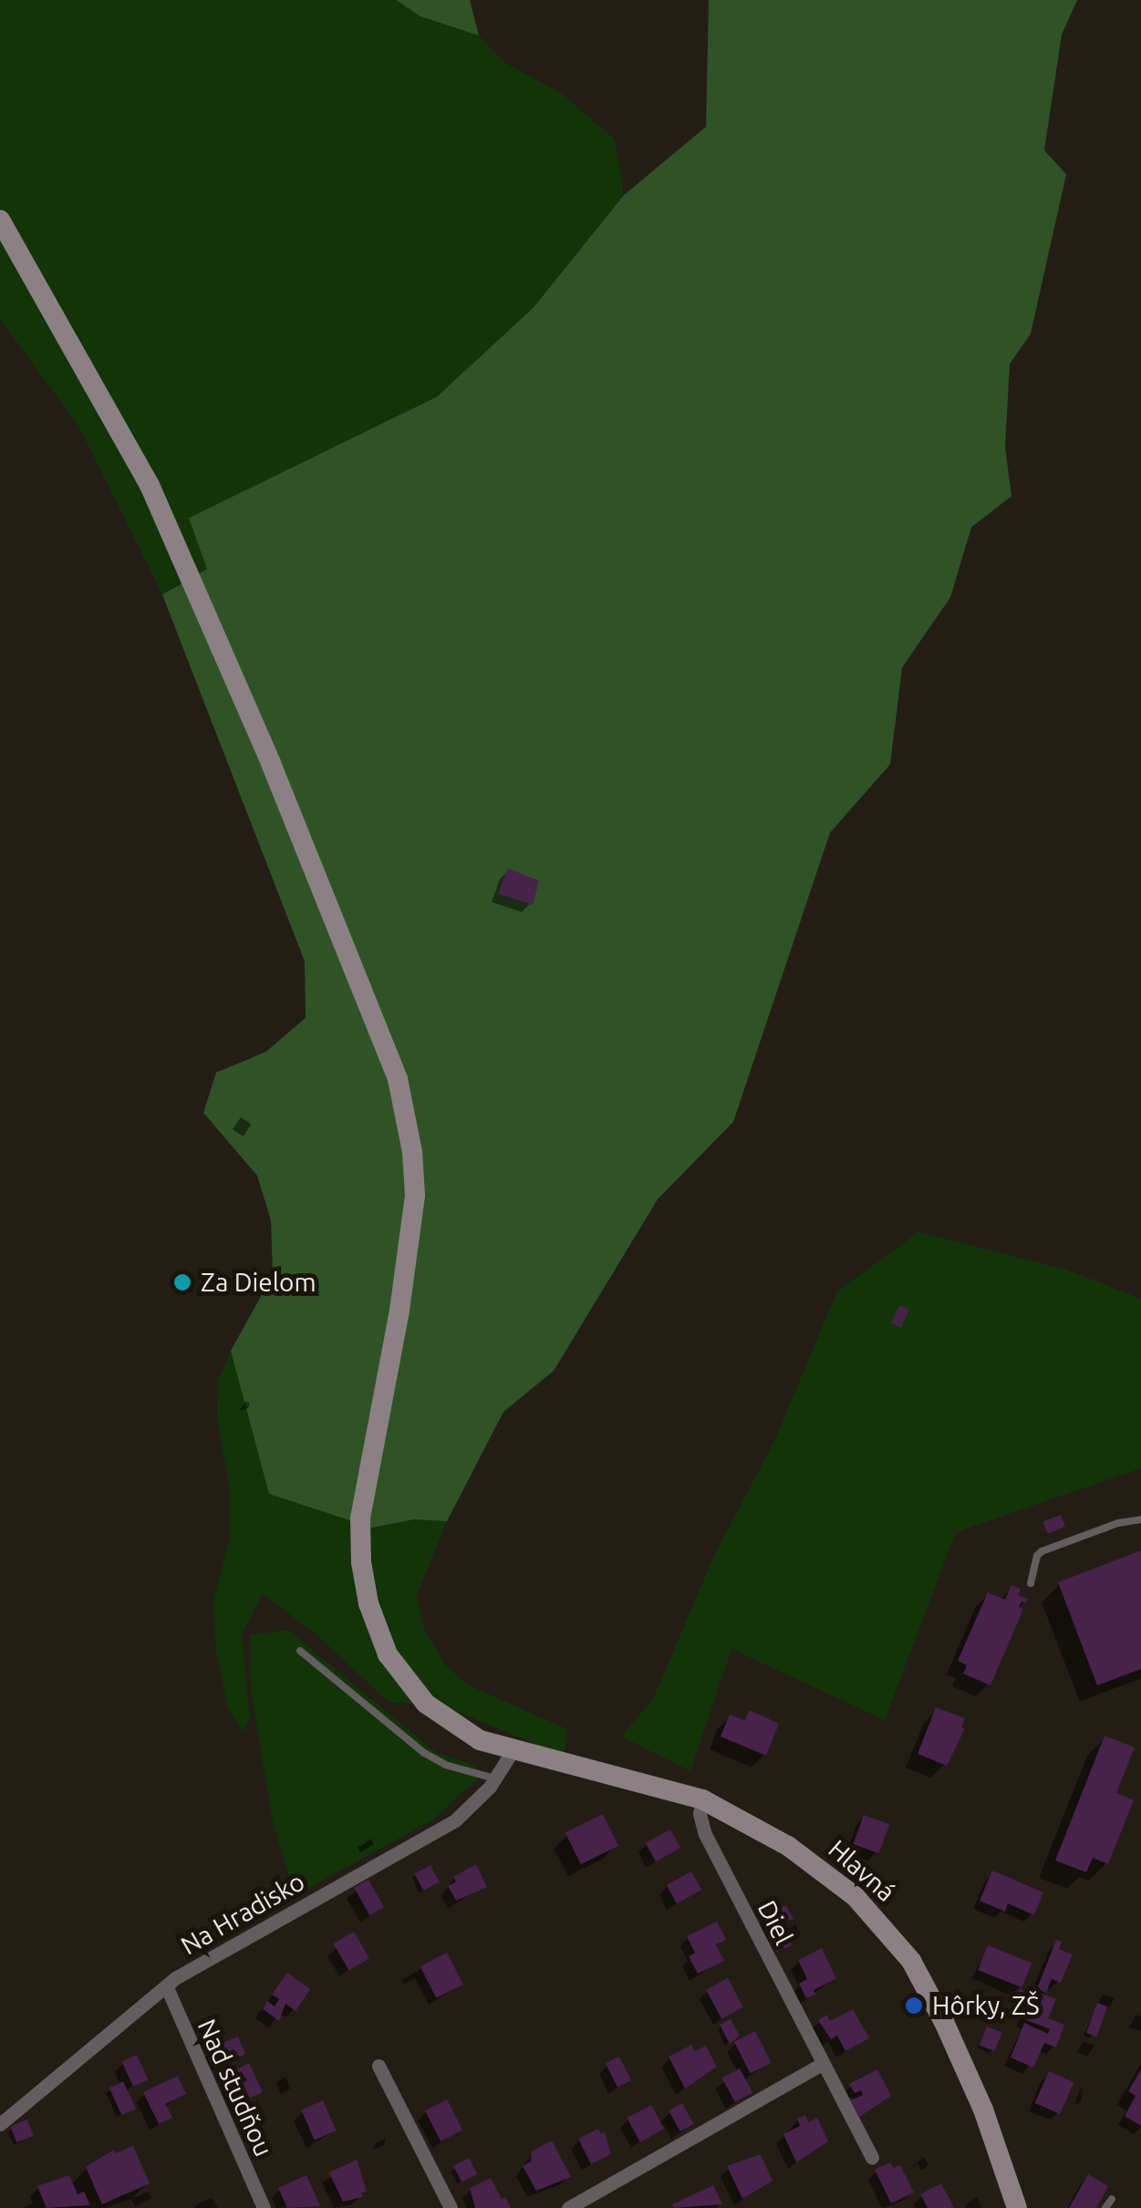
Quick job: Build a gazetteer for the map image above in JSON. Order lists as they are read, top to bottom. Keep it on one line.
{"streets":{"street":["Hlavná","Na Hradisko","Diel","Nad studňou"]},"crossings":[["Hlavná","Na Hradisko"],["Hlavná","Diel"],["Na Hradisko","Nad studňou"]],"places":["Za Dielom","Hôrky, ZŠ"]}
